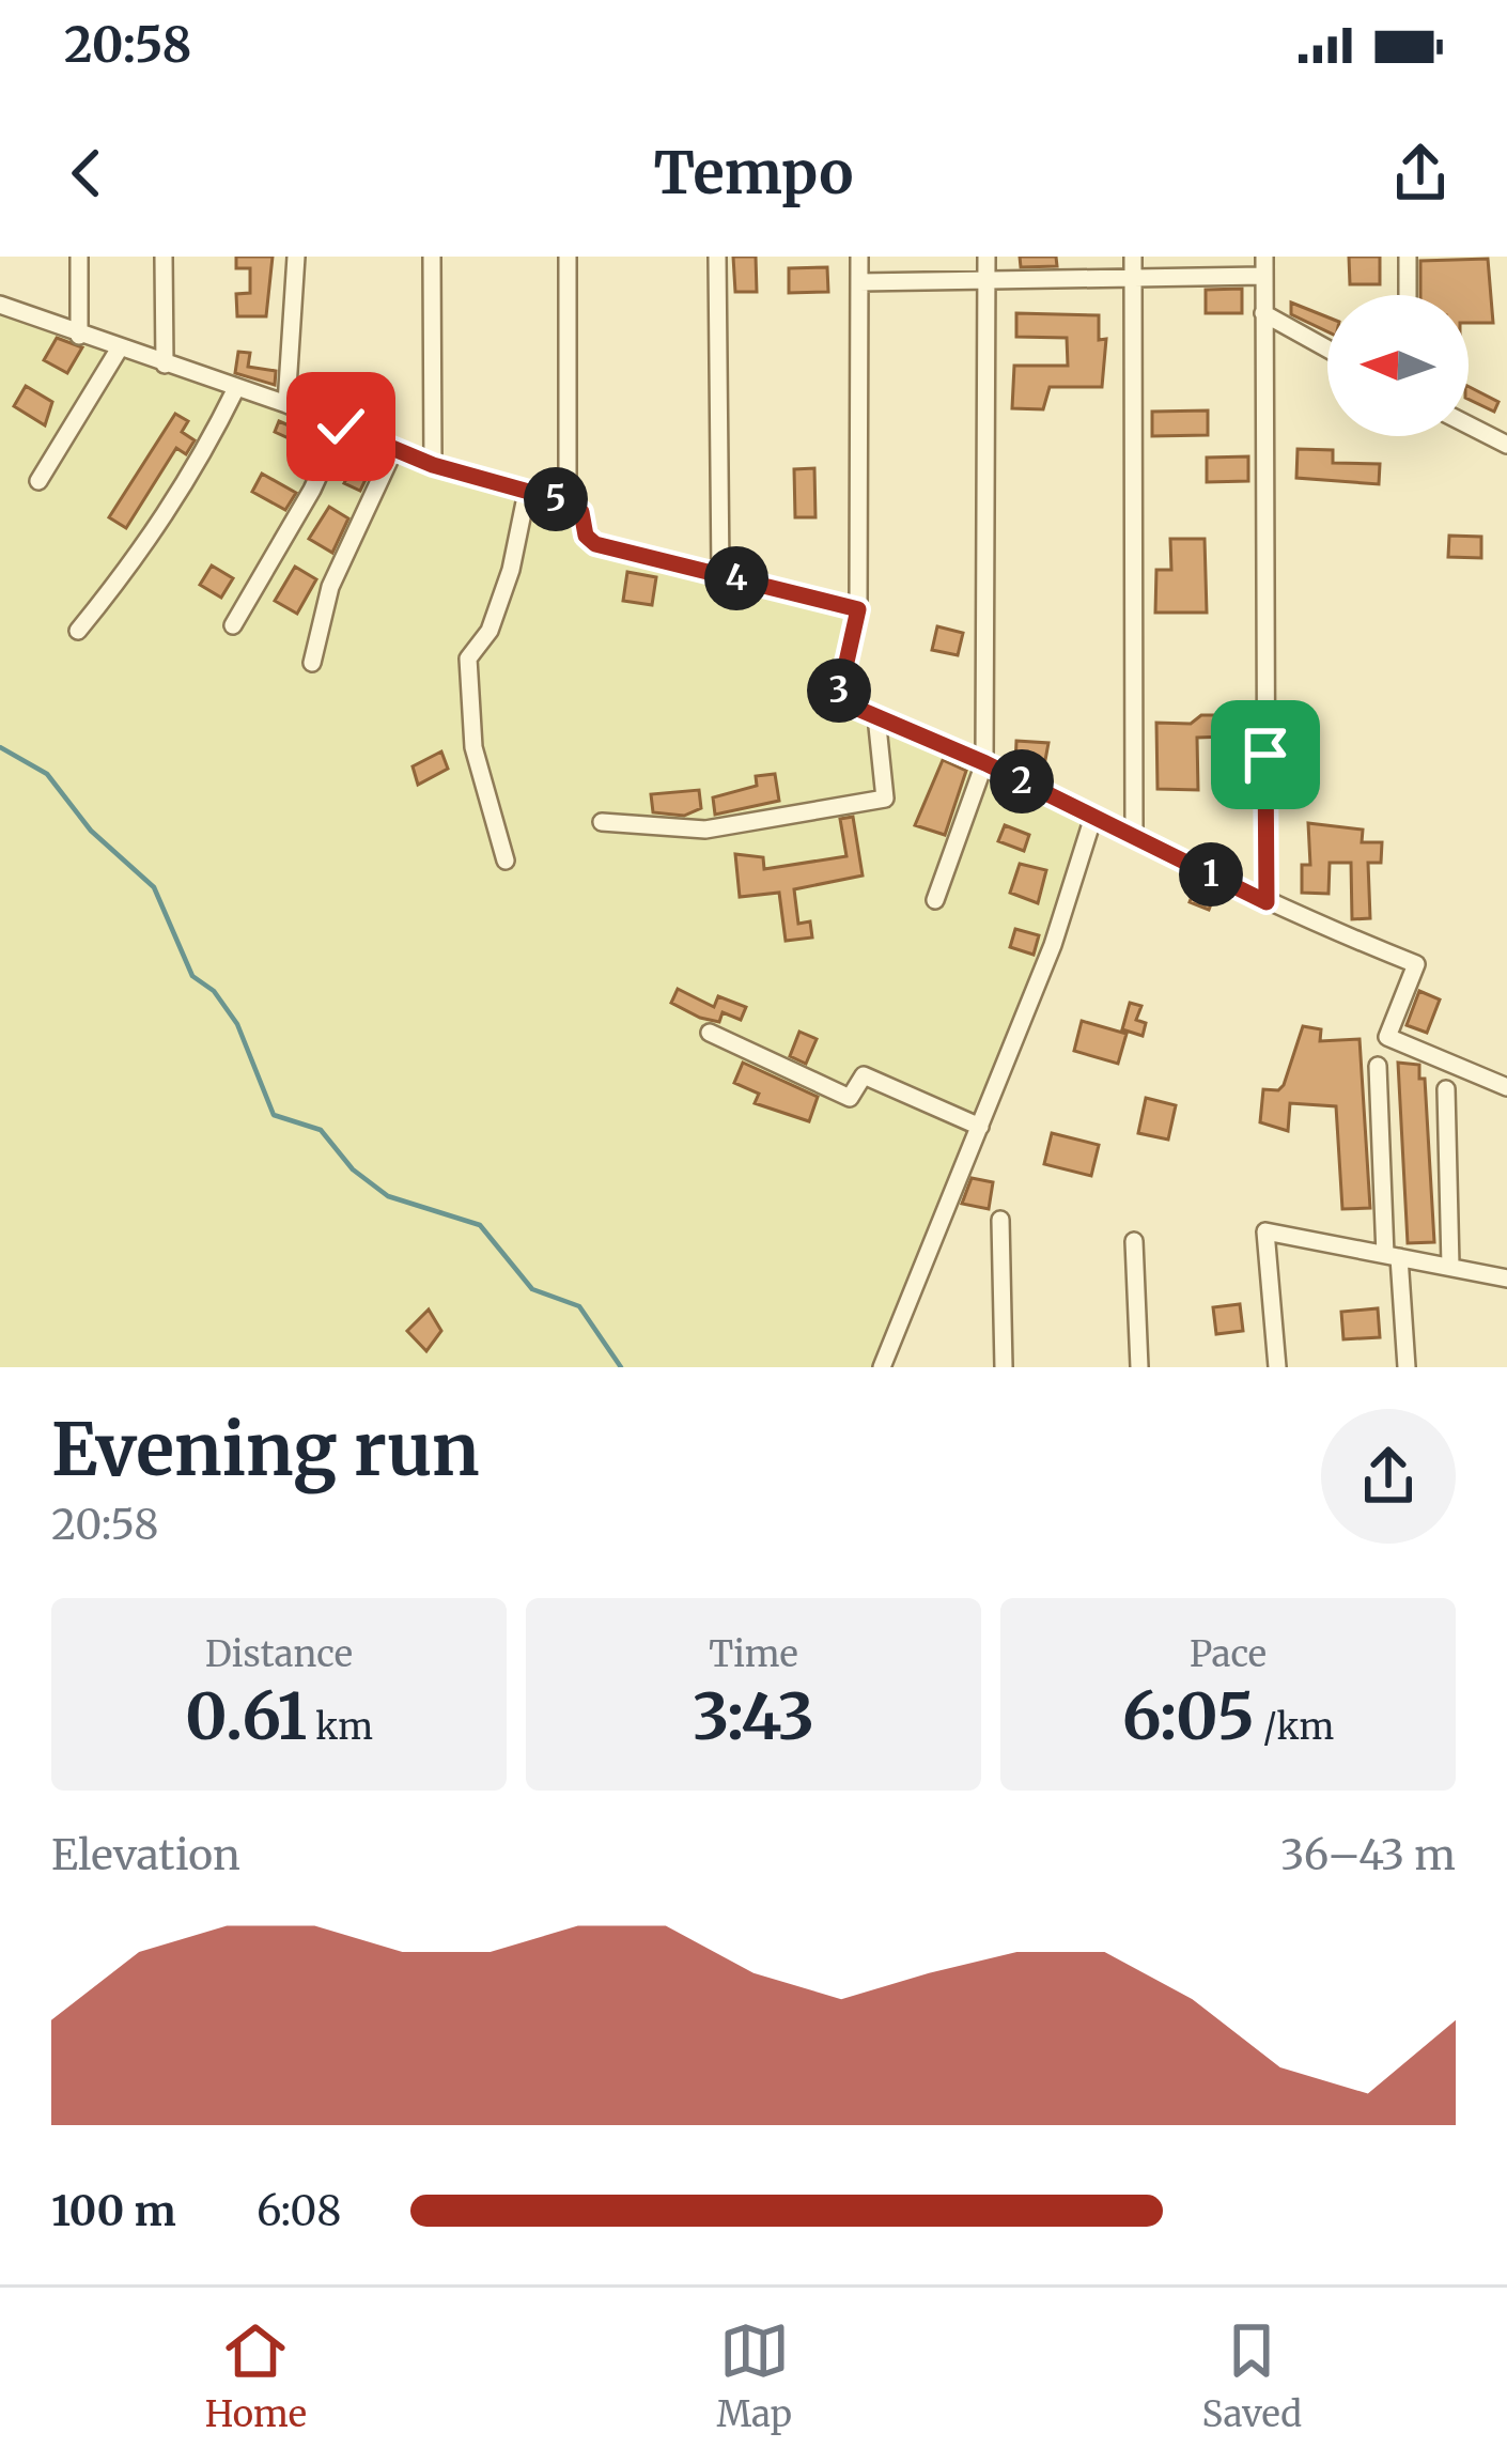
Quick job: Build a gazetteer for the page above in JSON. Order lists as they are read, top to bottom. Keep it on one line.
{"north":"left","page":{"status":"20:58","header":"Tempo","pins":["5","4","3","2","1"],"heading":["Evening run","20:58"],"stats":[["Distance","0.61 km"],["Time","3:43"],["Pace","6:05 /km"]],"chart":["Elevation","36–43 m"],"list":[{"name":"100 m","note":"6:08"}],"tabs":["Home","Map","Saved"]}}
